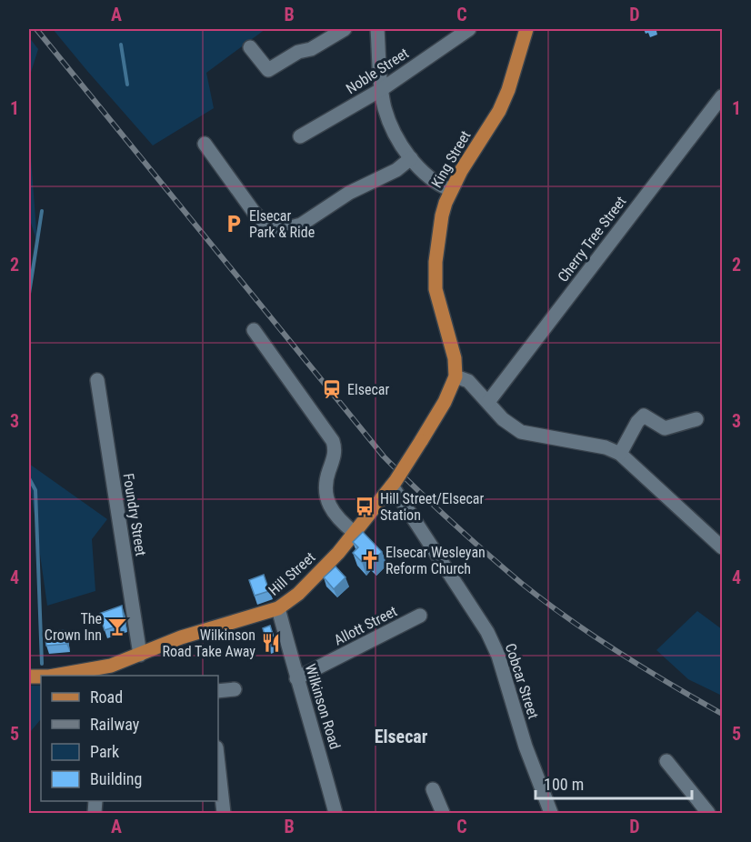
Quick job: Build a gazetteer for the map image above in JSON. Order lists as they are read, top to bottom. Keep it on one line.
{"streets":{"main road":["King Street","Hill Street"],"street":["Noble Street","Cherry Tree Street","Foundry Street","Allott Street","Cobcar Street","Wilkinson Road"]},"crossings":[["King Street","Hill Street"],["Foundry Street","Hill Street"],["Hill Street","Cobcar Street"],["Hill Street","Wilkinson Road"],["Allott Street","Wilkinson Road"]],"districts":["Elsecar"],"places":{"parking":["Elsecar Park & Ride"],"station":["Elsecar"],"bus stop":["Hill Street/Elsecar Station"],"church":["Elsecar Wesleyan Reform Church"],"bar":["The Crown Inn"],"restaurant":["Wilkinson Road Take Away"]},"legend":["Road","Railway","Park","Building"],"scale_bar":"100 m","grid":{"columns":["A","B","C","D"],"rows":["1","2","3","4","5"]}}
